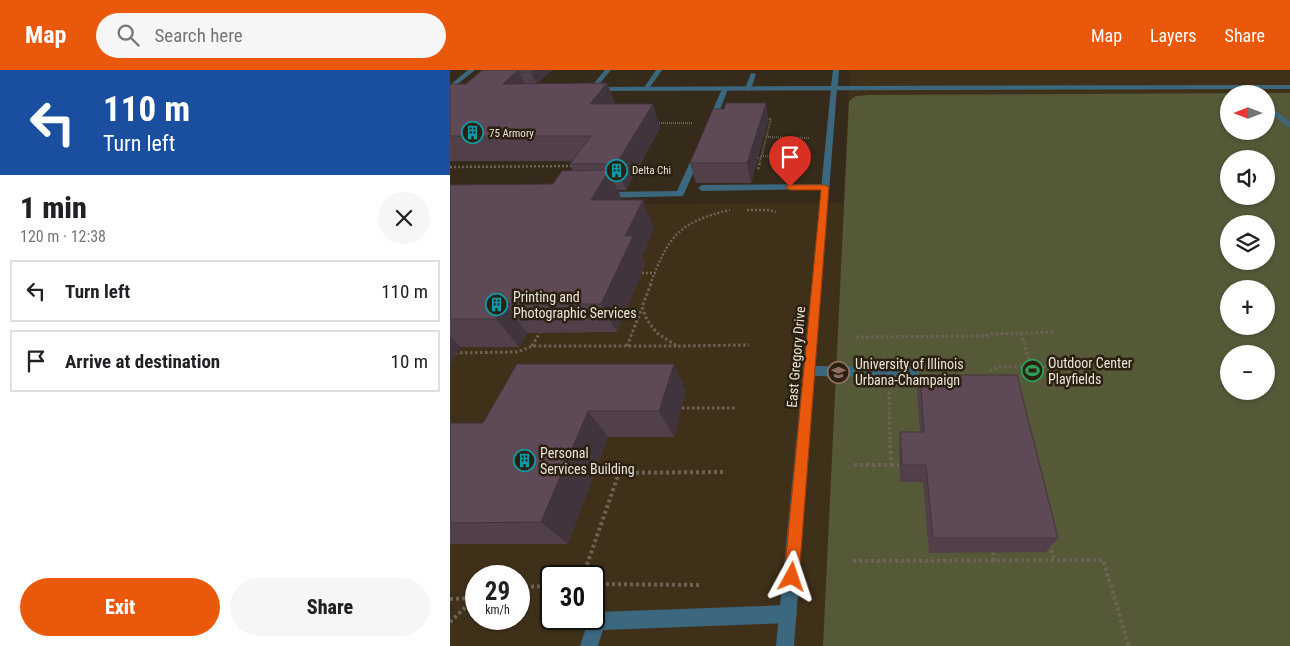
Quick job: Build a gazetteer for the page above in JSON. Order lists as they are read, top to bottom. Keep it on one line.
{"streets":{"street":["East Gregory Drive"]},"places":{"building":["75 Armory","Delta Chi","Printing and Photographic Services","Personal Services Building"],"sports":["Outdoor Center Playfields"],"school or university":["University of Illinois Urbana-Champaign"]},"north":"left","page":{"header":"Map","search":"Search here","nav":["Map","Layers","Share"],"turn":["110 m","Turn left"],"map_buttons":["+","−"],"heading":["1 min","120 m · 12:38"],"list":[{"name":"Turn left","value":"110 m"},{"name":"Arrive at destination","value":"10 m"}],"speed":"29 km/h","limit":"30","buttons":["Exit","Share"]}}
